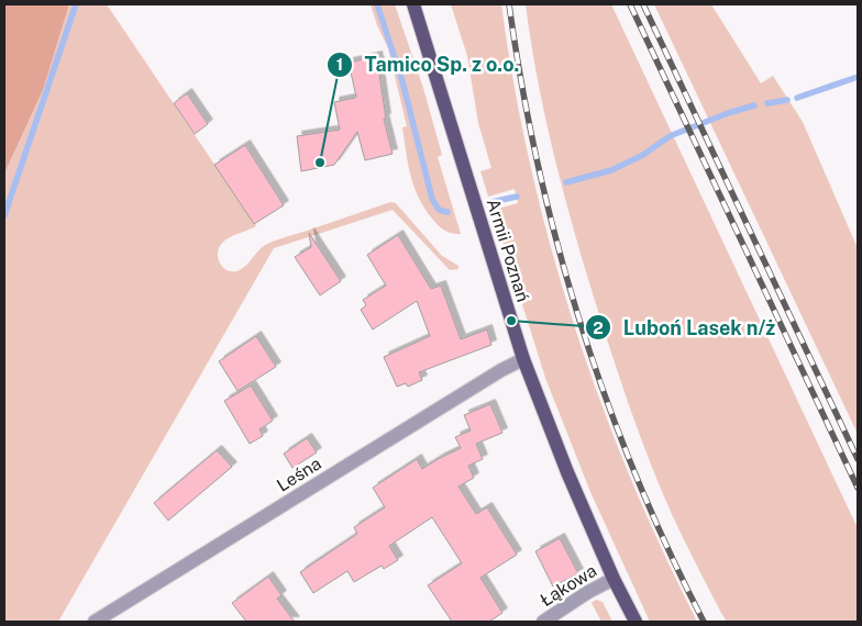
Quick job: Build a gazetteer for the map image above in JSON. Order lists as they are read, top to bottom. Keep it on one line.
{"streets":{"main road":["Armii Poznań"],"street":["Leśna","Łąkowa"]},"crossings":[["Armii Poznań","Leśna"],["Armii Poznań","Łąkowa"]],"places":["Tamico Sp. z o.o.","Luboń Lasek n/ż"]}
